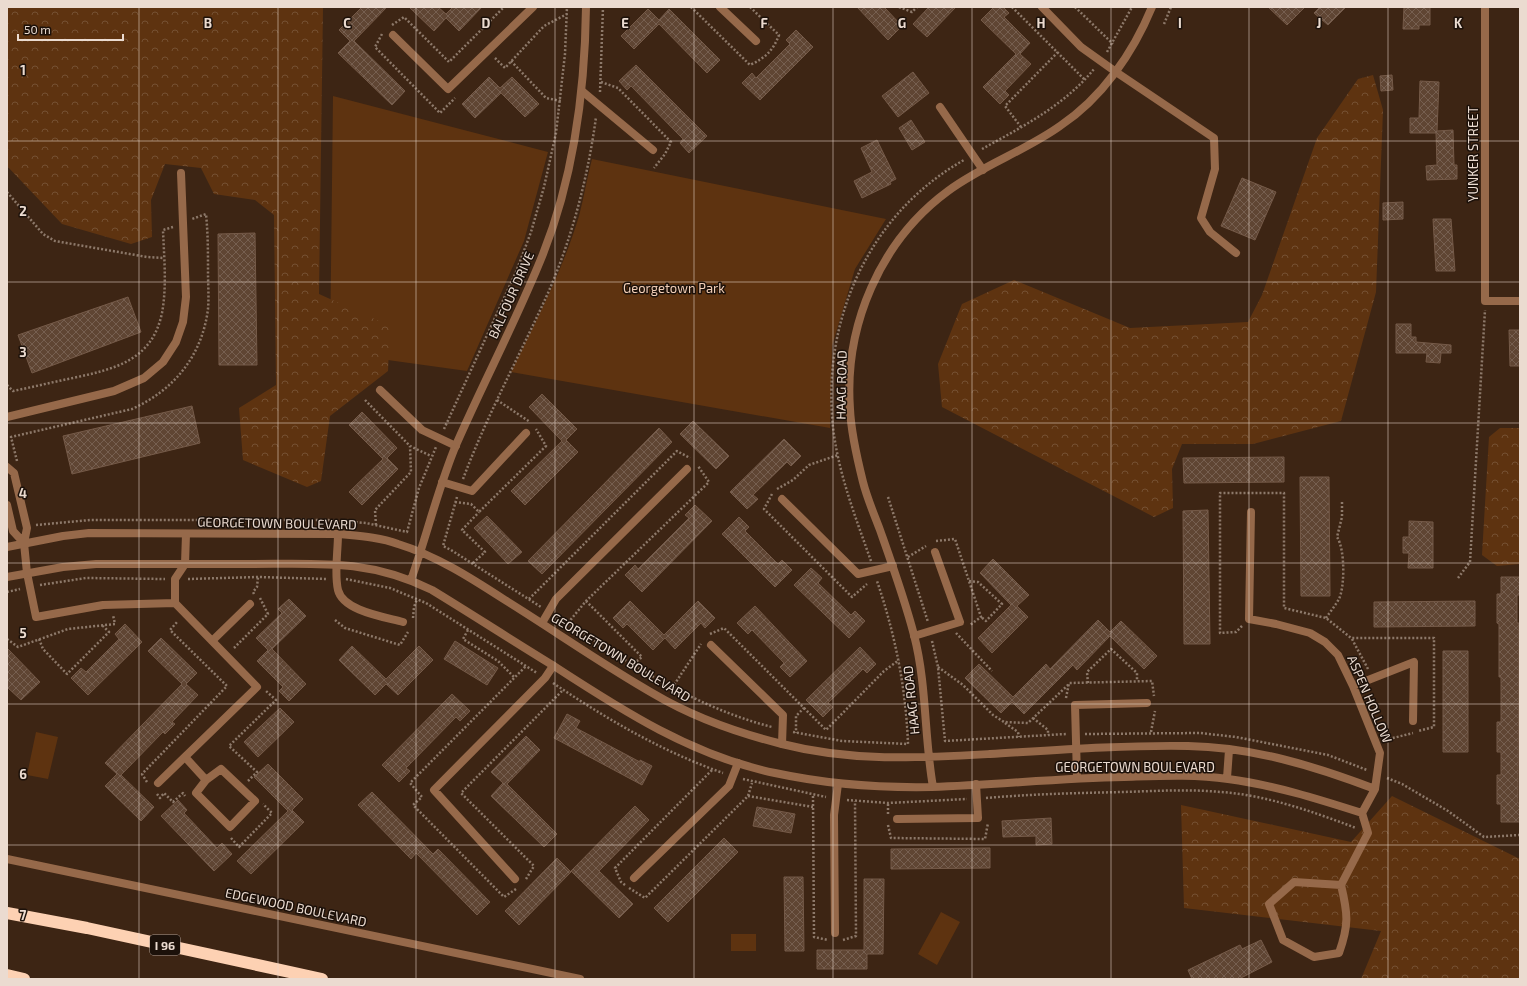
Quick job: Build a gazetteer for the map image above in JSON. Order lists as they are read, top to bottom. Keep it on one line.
{"streets":{"highway":["I 96"],"street":["YUNKER STREET","BALFOUR DRIVE","HAAG ROAD","GEORGETOWN BOULEVARD","ASPEN HOLLOW","EDGEWOOD BOULEVARD"]},"crossings":[["BALFOUR DRIVE","GEORGETOWN BOULEVARD"],["HAAG ROAD","GEORGETOWN BOULEVARD"],["GEORGETOWN BOULEVARD","ASPEN HOLLOW"]],"parks":["Georgetown Park"],"scale_bar":"50 m","grid":{"columns":["B","C","D","E","F","G","H","I","J","K"],"rows":["1","2","3","4","5","6","7"]}}
